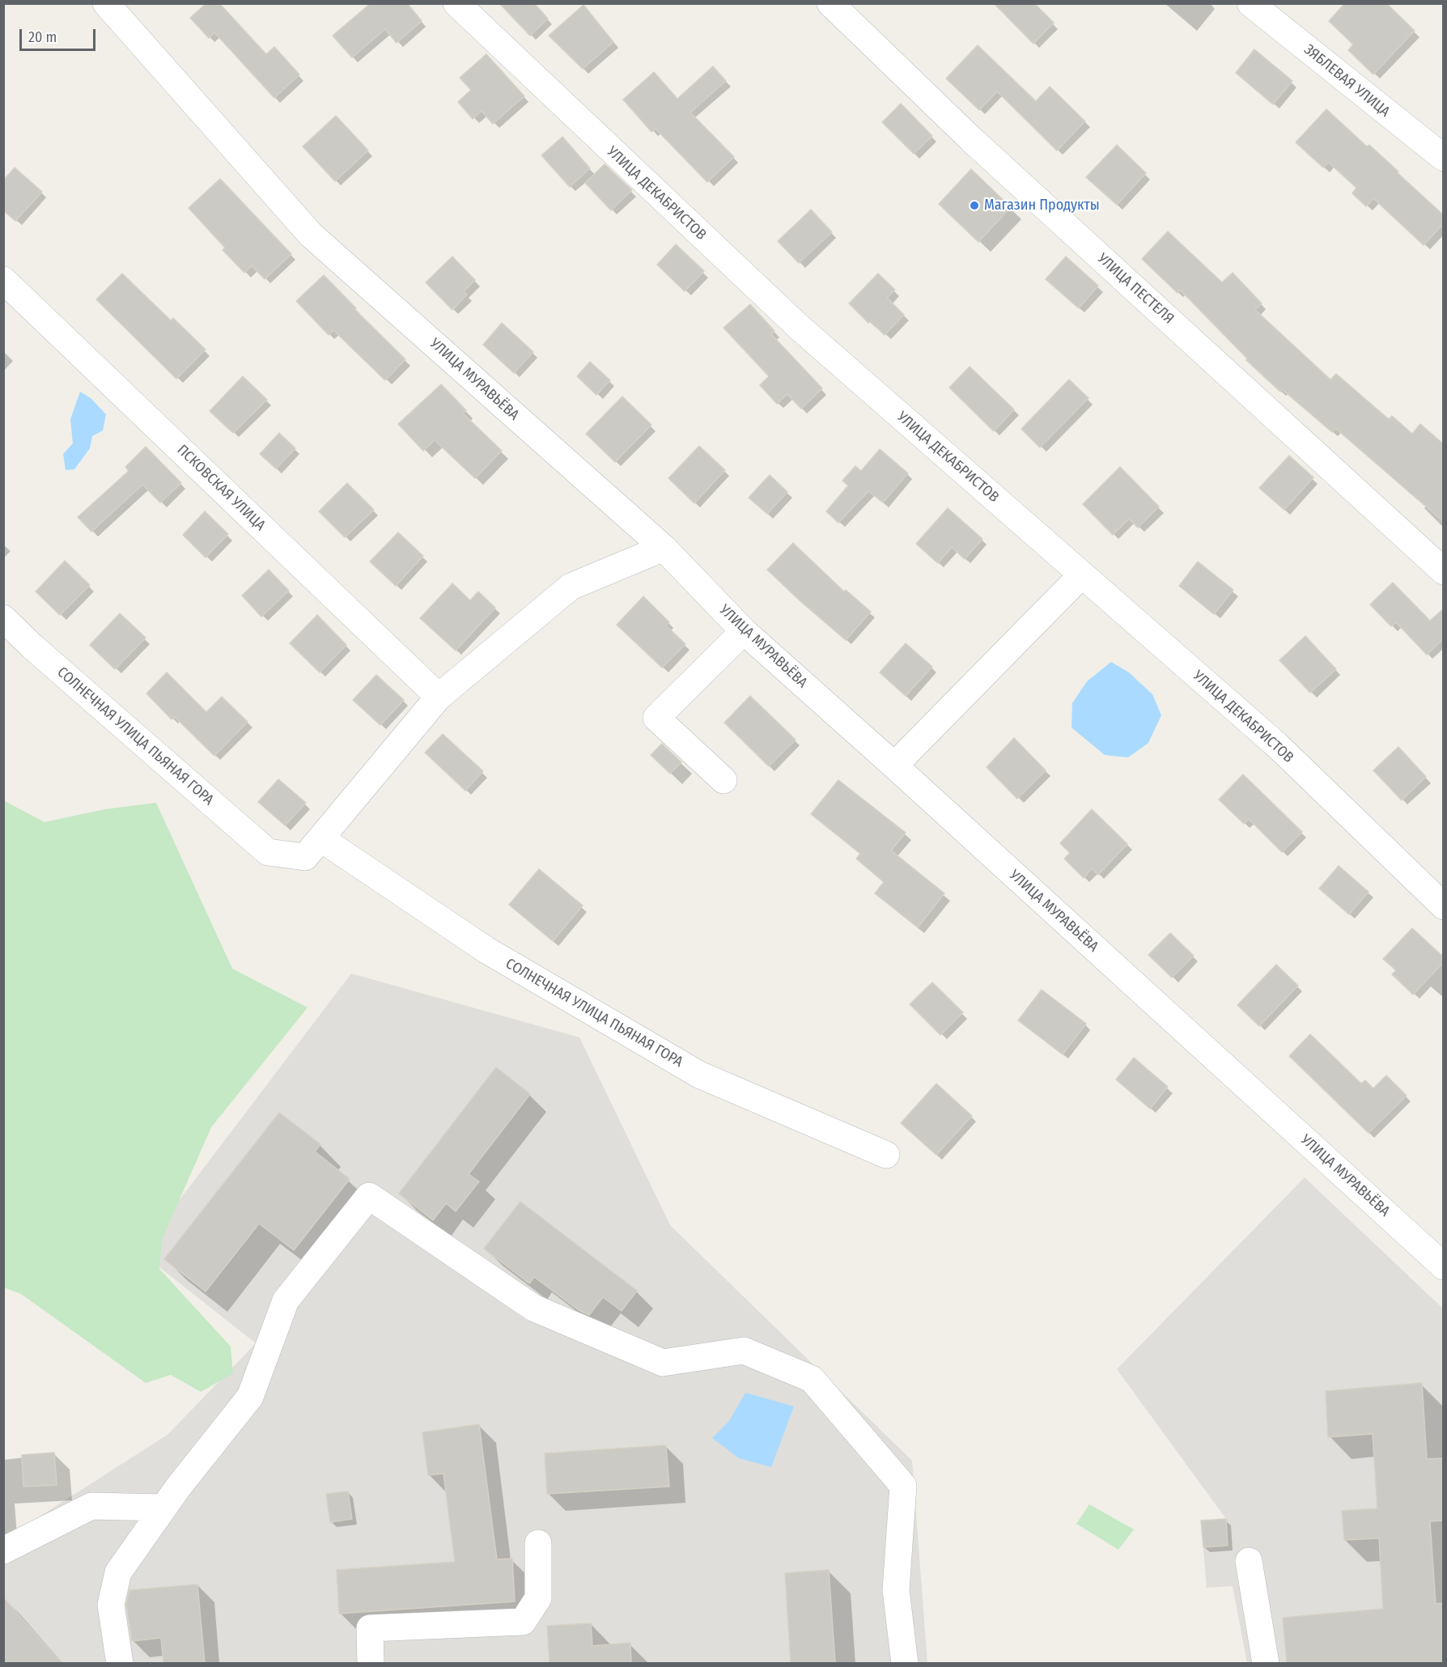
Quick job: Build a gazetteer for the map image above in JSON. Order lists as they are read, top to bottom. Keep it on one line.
{"streets":{"street":["ЗЯБЛЕВАЯ УЛИЦА","УЛИЦА ДЕКАБРИСТОВ","УЛИЦА ПЕСТЕЛЯ","УЛИЦА МУРАВЬЁВА","ПСКОВСКАЯ УЛИЦА","СОЛНЕЧНАЯ УЛИЦА ПЬЯНАЯ ГОРА"]},"places":["Магазин Продукты"],"scale_bar":"20 m"}
